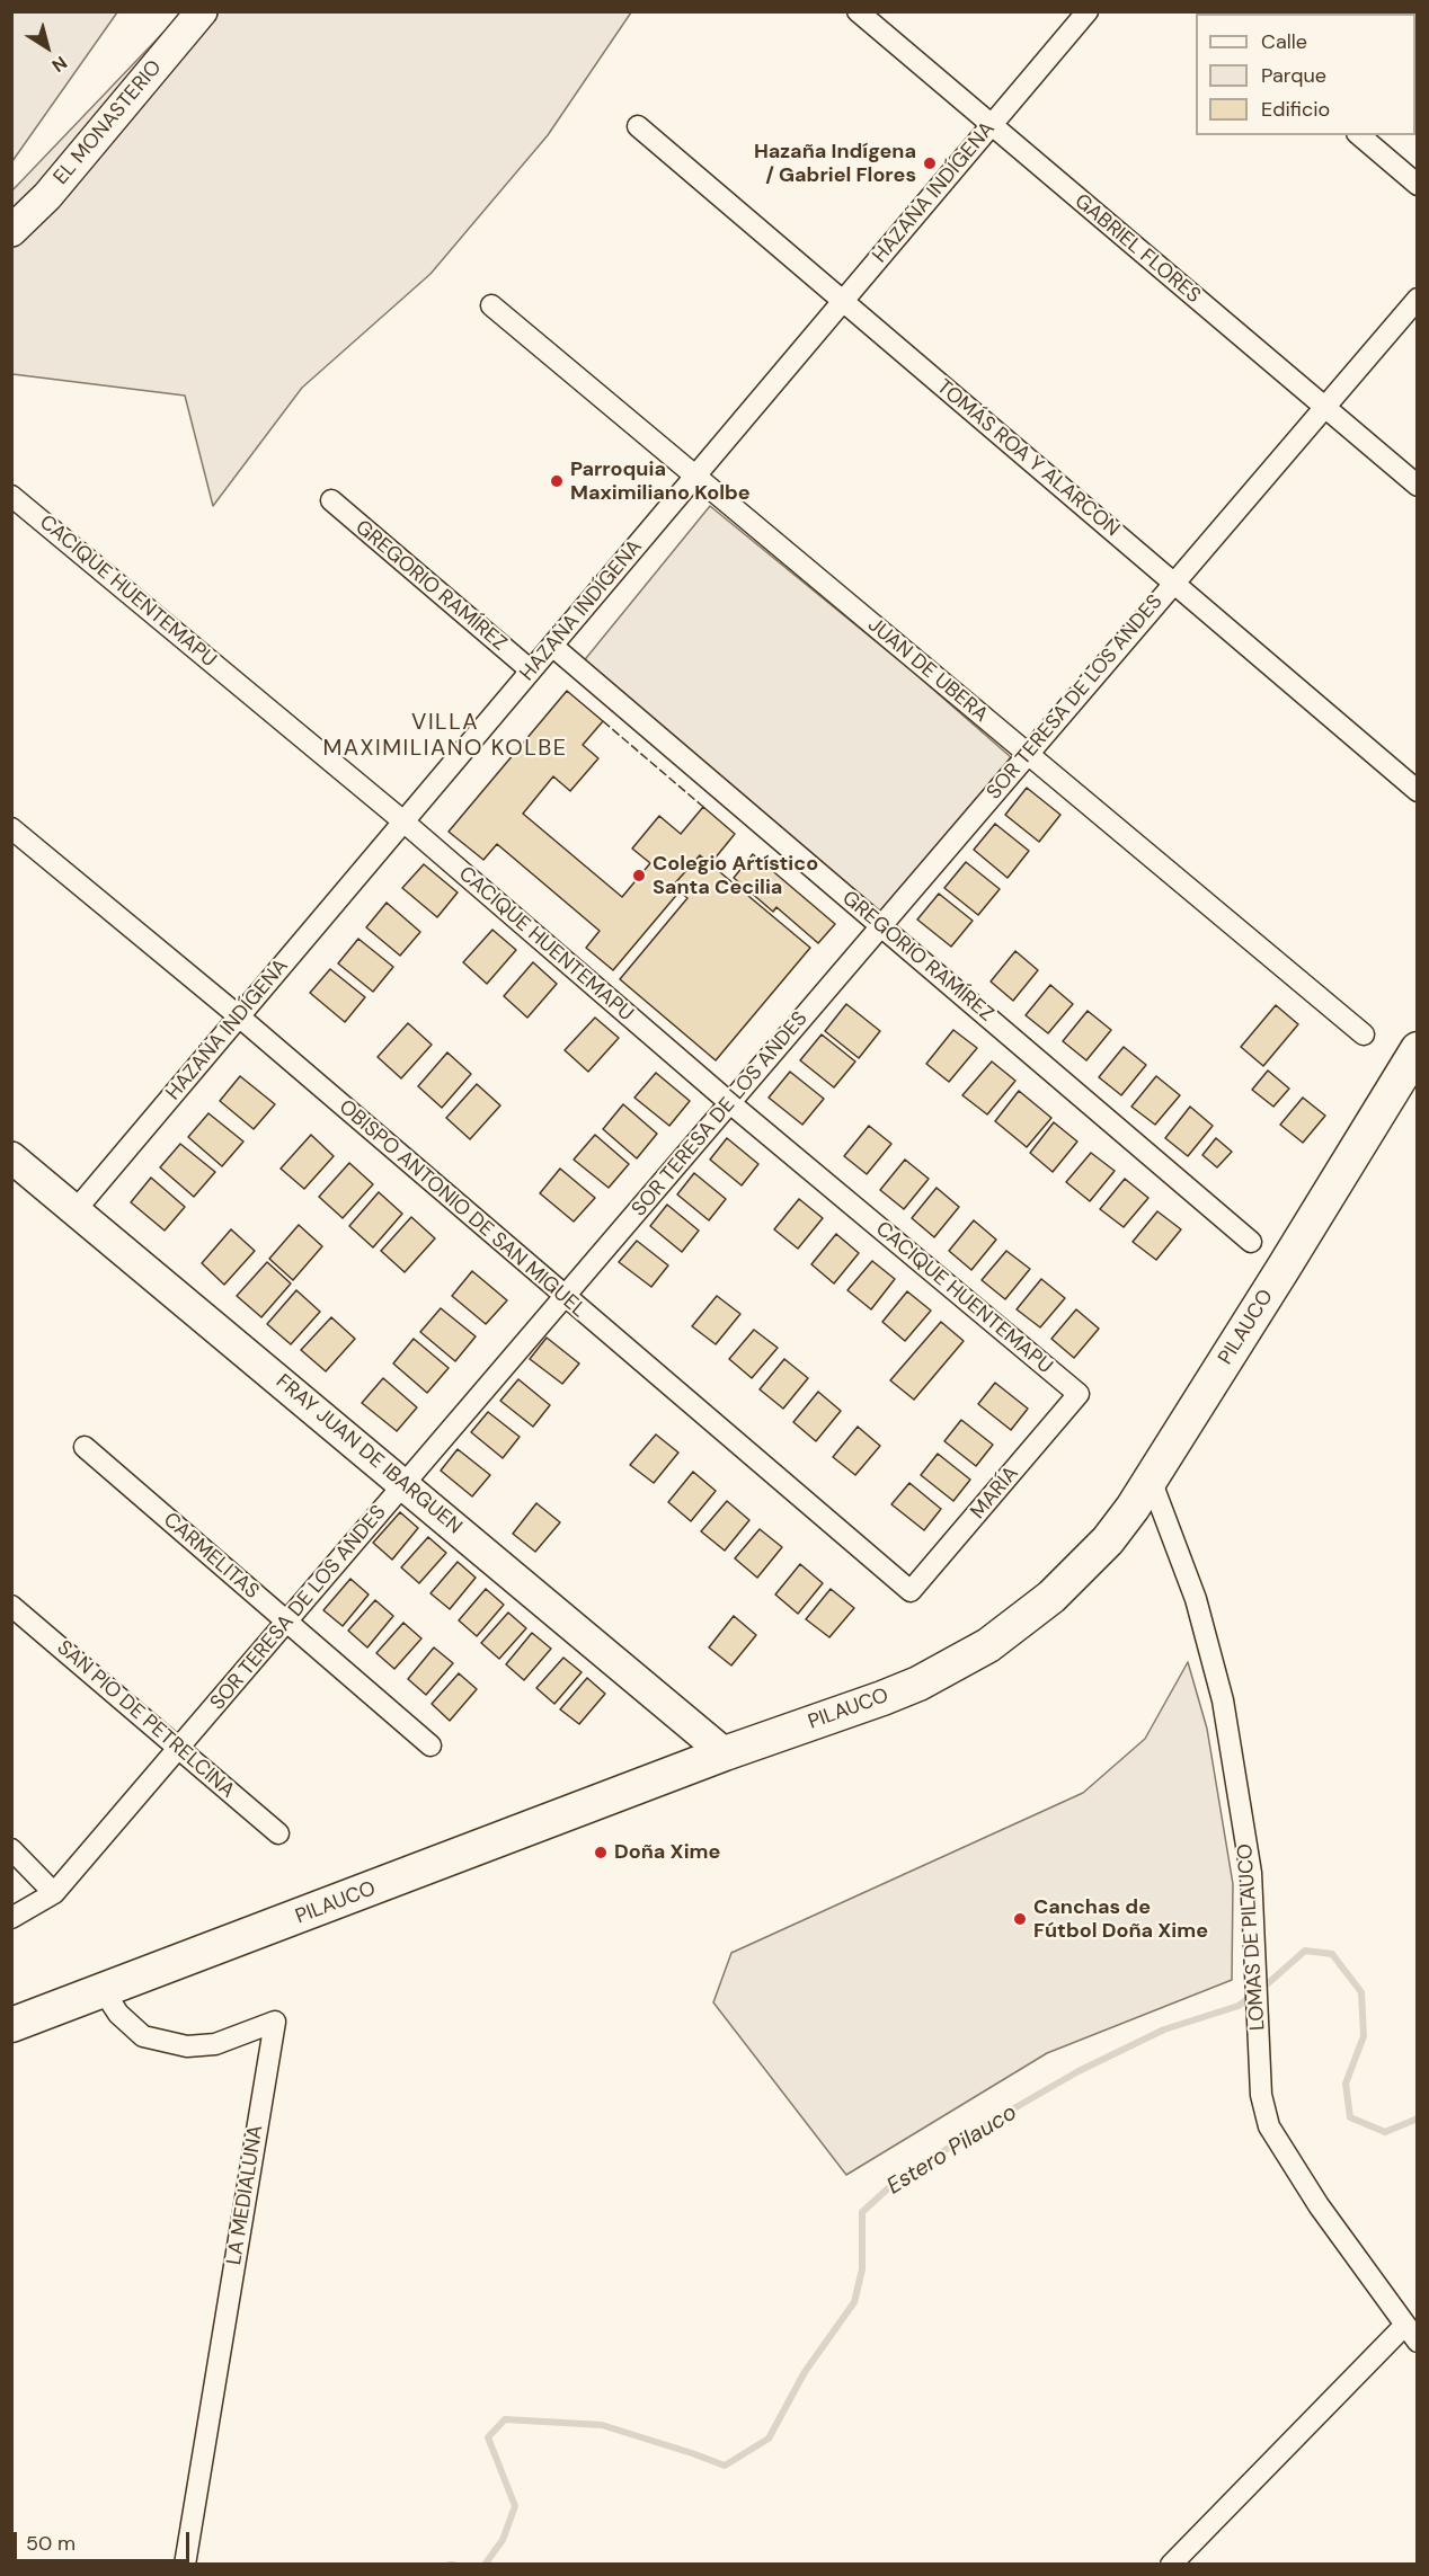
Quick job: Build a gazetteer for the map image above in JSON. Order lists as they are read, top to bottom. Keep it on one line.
{"streets":{"main road":["PILAUCO"],"street":["EL MONASTERIO","HAZAÑA INDÍGENA","GABRIEL FLORES","TOMÁS ROA Y ALARCON","GREGORIO RAMÍREZ","CACIQUE HUENTEMAPU","JUAN DE UBERA","SOR TERESA DE LOS ANDES","OBISPO ANTONIO DE SAN MIGUEL","FRAY JUAN DE IBARGUEN","MARÍA","CARMELITAS","SAN PIO DE PETRELCINA","LOMAS DE PILAUCO","LA MEDIALUNA"]},"crossings":[["HAZAÑA INDÍGENA","GABRIEL FLORES"],["HAZAÑA INDÍGENA","TOMÁS ROA Y ALARCON"],["HAZAÑA INDÍGENA","GREGORIO RAMÍREZ"],["HAZAÑA INDÍGENA","CACIQUE HUENTEMAPU"],["HAZAÑA INDÍGENA","JUAN DE UBERA"],["HAZAÑA INDÍGENA","OBISPO ANTONIO DE SAN MIGUEL"],["HAZAÑA INDÍGENA","FRAY JUAN DE IBARGUEN"],["GABRIEL FLORES","SOR TERESA DE LOS ANDES"],["TOMÁS ROA Y ALARCON","SOR TERESA DE LOS ANDES"],["GREGORIO RAMÍREZ","SOR TERESA DE LOS ANDES"],["CACIQUE HUENTEMAPU","SOR TERESA DE LOS ANDES"],["CACIQUE HUENTEMAPU","MARÍA"],["JUAN DE UBERA","SOR TERESA DE LOS ANDES"],["SOR TERESA DE LOS ANDES","OBISPO ANTONIO DE SAN MIGUEL"],["SOR TERESA DE LOS ANDES","FRAY JUAN DE IBARGUEN"],["SOR TERESA DE LOS ANDES","CARMELITAS"],["SOR TERESA DE LOS ANDES","SAN PIO DE PETRELCINA"],["OBISPO ANTONIO DE SAN MIGUEL","MARÍA"],["PILAUCO","FRAY JUAN DE IBARGUEN"],["PILAUCO","LOMAS DE PILAUCO"],["PILAUCO","LA MEDIALUNA"]],"districts":["VILLA MAXIMILIANO KOLBE"],"water":["Estero Pilauco"],"places":["Hazaña Indígena / Gabriel Flores","Parroquia Maximiliano Kolbe","Colegio Artístico Santa Cecilia","Doña Xime","Canchas de Fútbol Doña Xime"],"legend":["Calle","Parque","Edificio"],"scale_bar":"50 m","north":"bottom right"}
